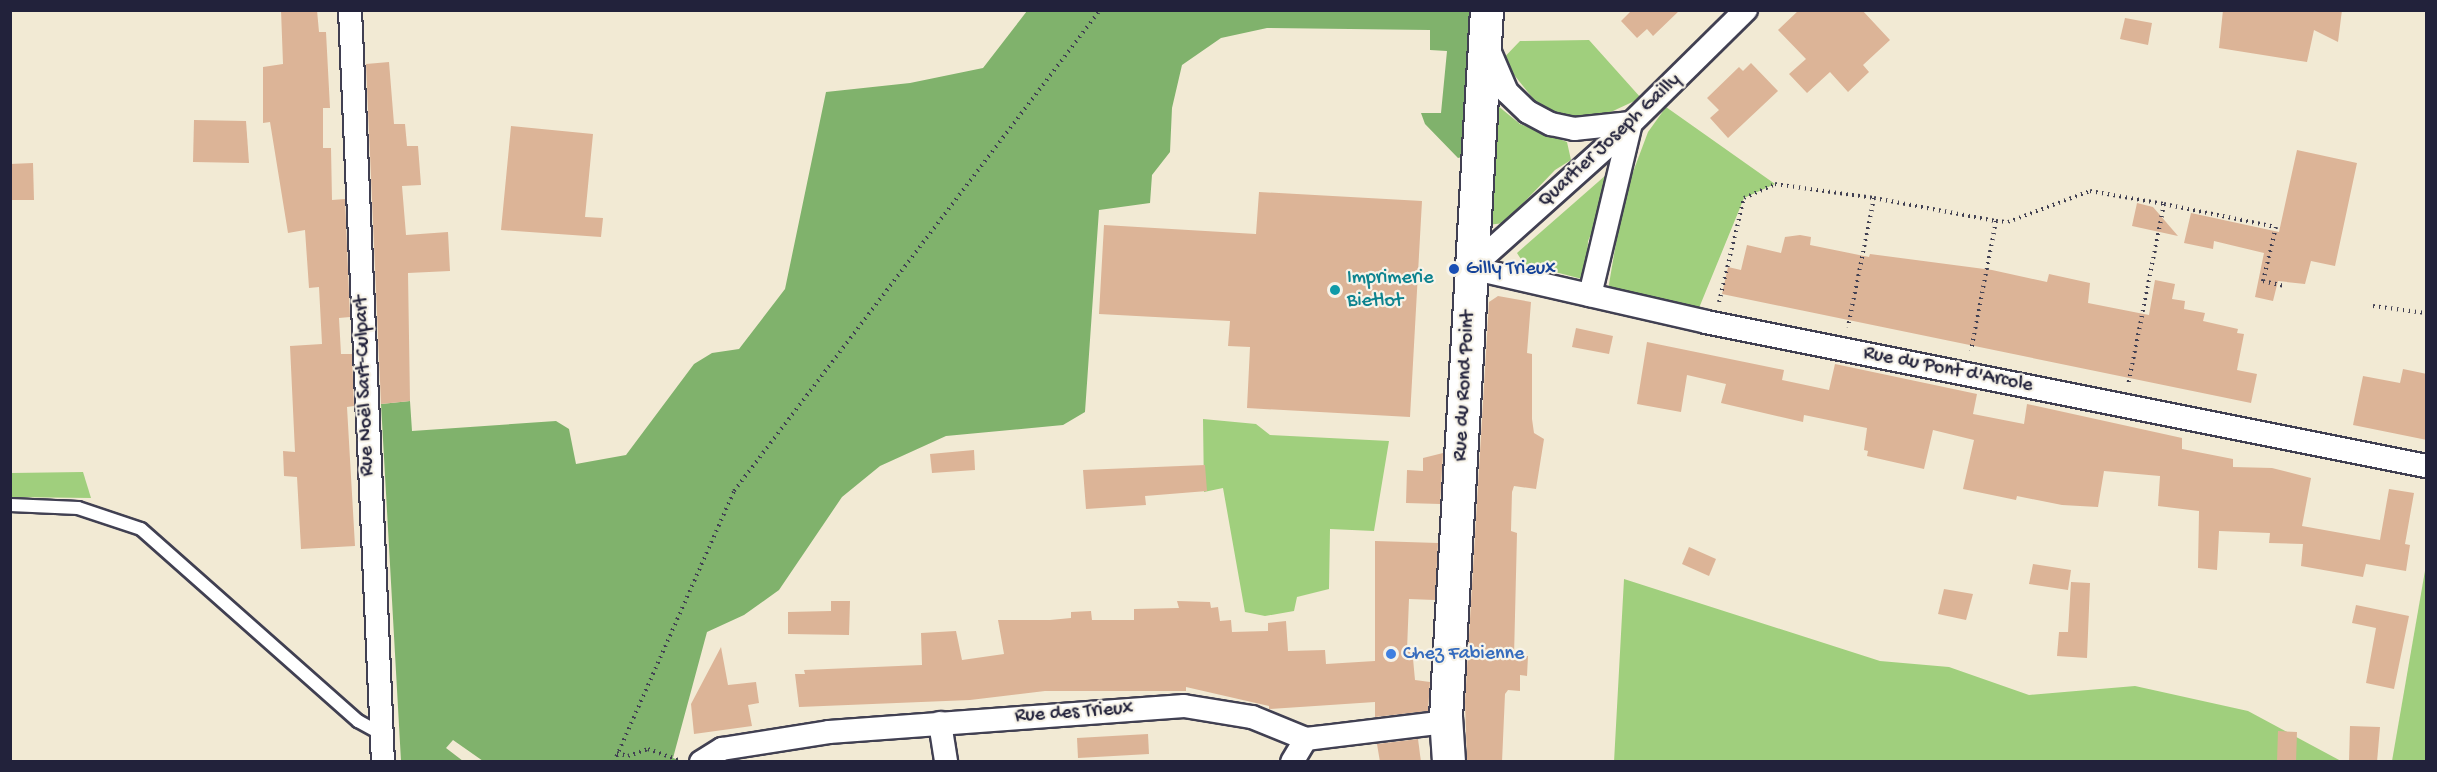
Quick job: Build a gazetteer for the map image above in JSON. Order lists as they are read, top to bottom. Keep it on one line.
{"streets":{"street":["Quartier Joseph Gailly","Rue du Pont d'Arcole","Rue Noël Sart-Culpart","Rue du Rond Point","Rue des Trieux"]},"crossings":[["Quartier Joseph Gailly","Rue du Pont d'Arcole"],["Quartier Joseph Gailly","Rue du Rond Point"],["Rue du Pont d'Arcole","Rue du Rond Point"],["Rue du Rond Point","Rue des Trieux"]],"places":["Gilly Trieux","Imprimerie Bietlot","Chez Fabienne"]}
